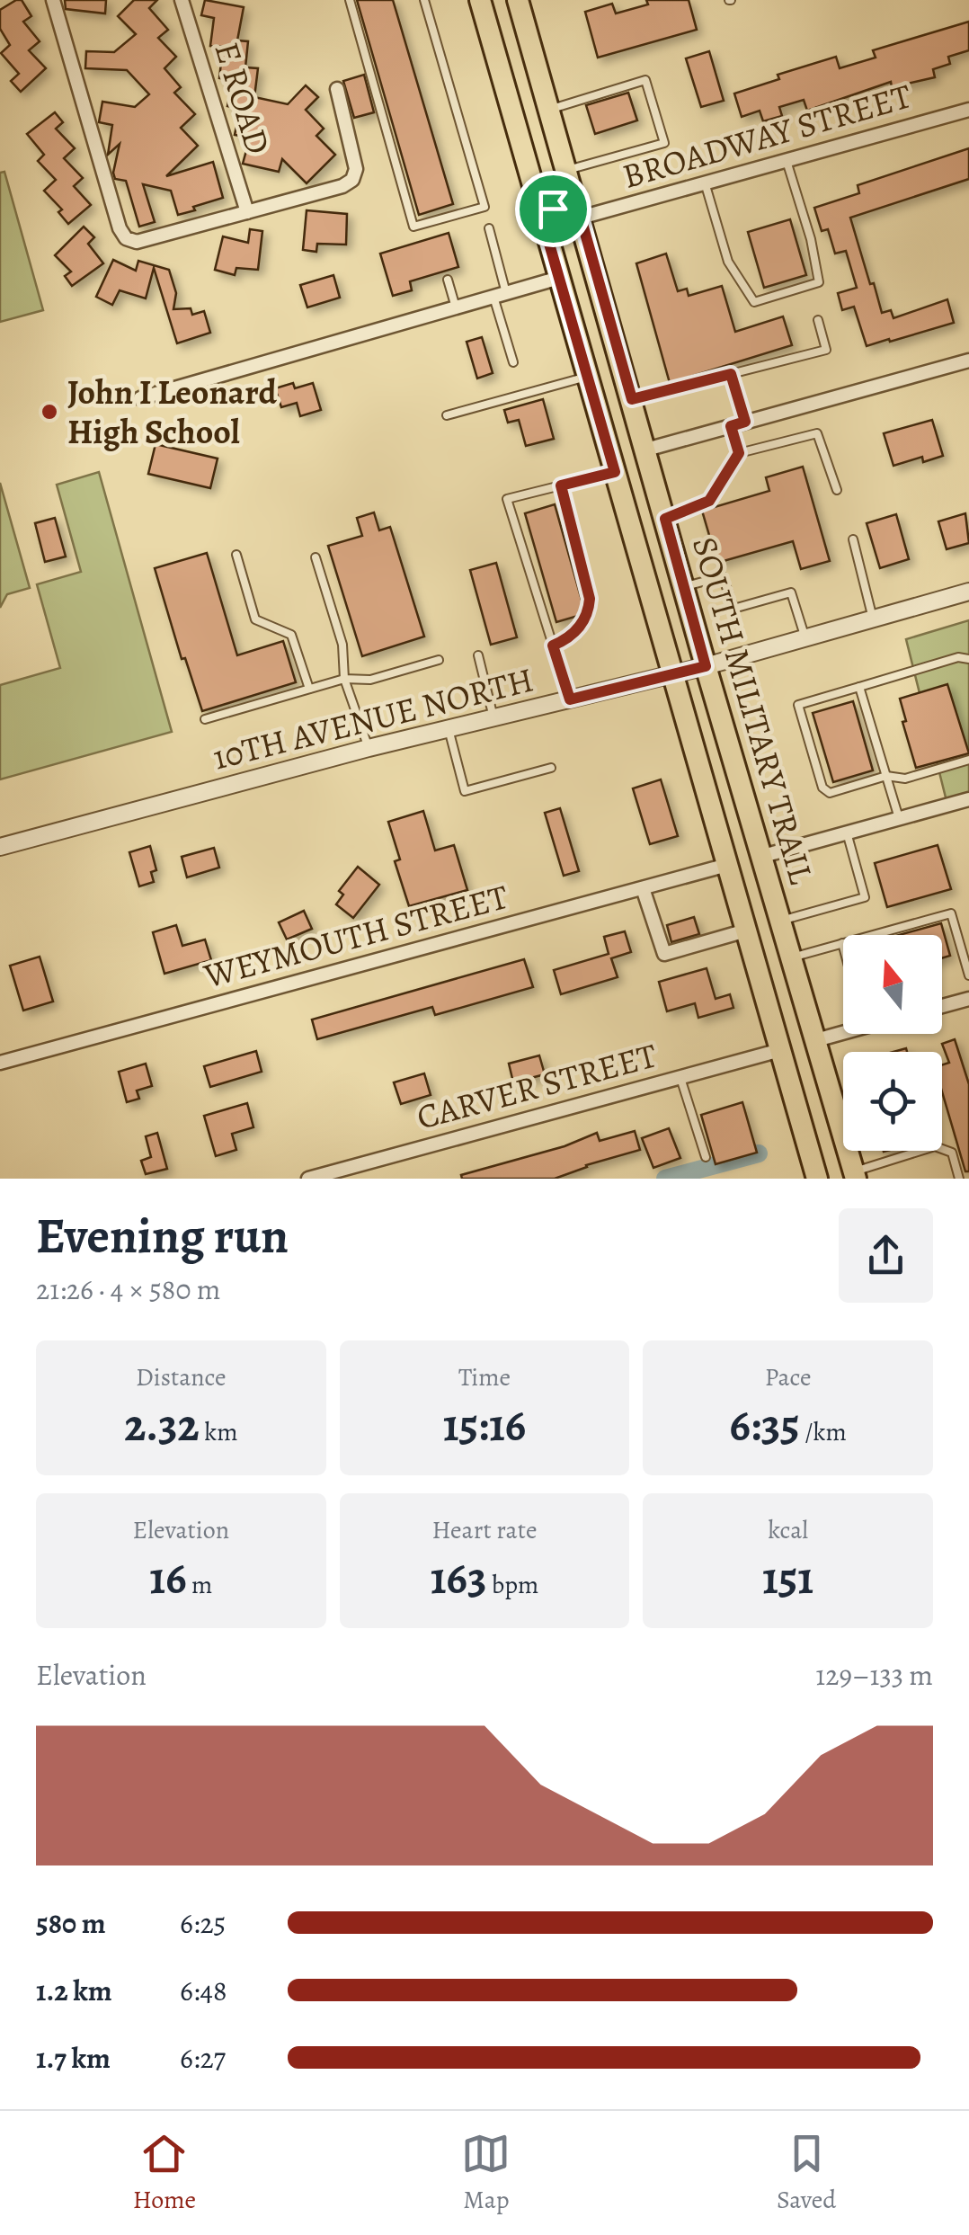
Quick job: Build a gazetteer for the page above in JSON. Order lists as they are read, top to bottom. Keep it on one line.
{"streets":{"main road":["SOUTH MILITARY TRAIL"],"street":["E ROAD","BROADWAY STREET","10TH AVENUE NORTH","WEYMOUTH STREET","CARVER STREET"]},"crossings":[["BROADWAY STREET","SOUTH MILITARY TRAIL"],["SOUTH MILITARY TRAIL","10TH AVENUE NORTH"],["SOUTH MILITARY TRAIL","WEYMOUTH STREET"],["SOUTH MILITARY TRAIL","CARVER STREET"]],"places":["John I Leonard High School"],"north":"top","page":{"heading":["Evening run","21:26 · 4 × 580 m"],"stats":[["Distance","2.32 km"],["Time","15:16"],["Pace","6:35 /km"],["Elevation","16 m"],["Heart rate","163 bpm"],["kcal","151"]],"chart":["Elevation","129–133 m"],"list":[{"name":"580 m","note":"6:25"},{"name":"1.2 km","note":"6:48"},{"name":"1.7 km","note":"6:27"}],"tabs":["Home","Map","Saved"]}}
